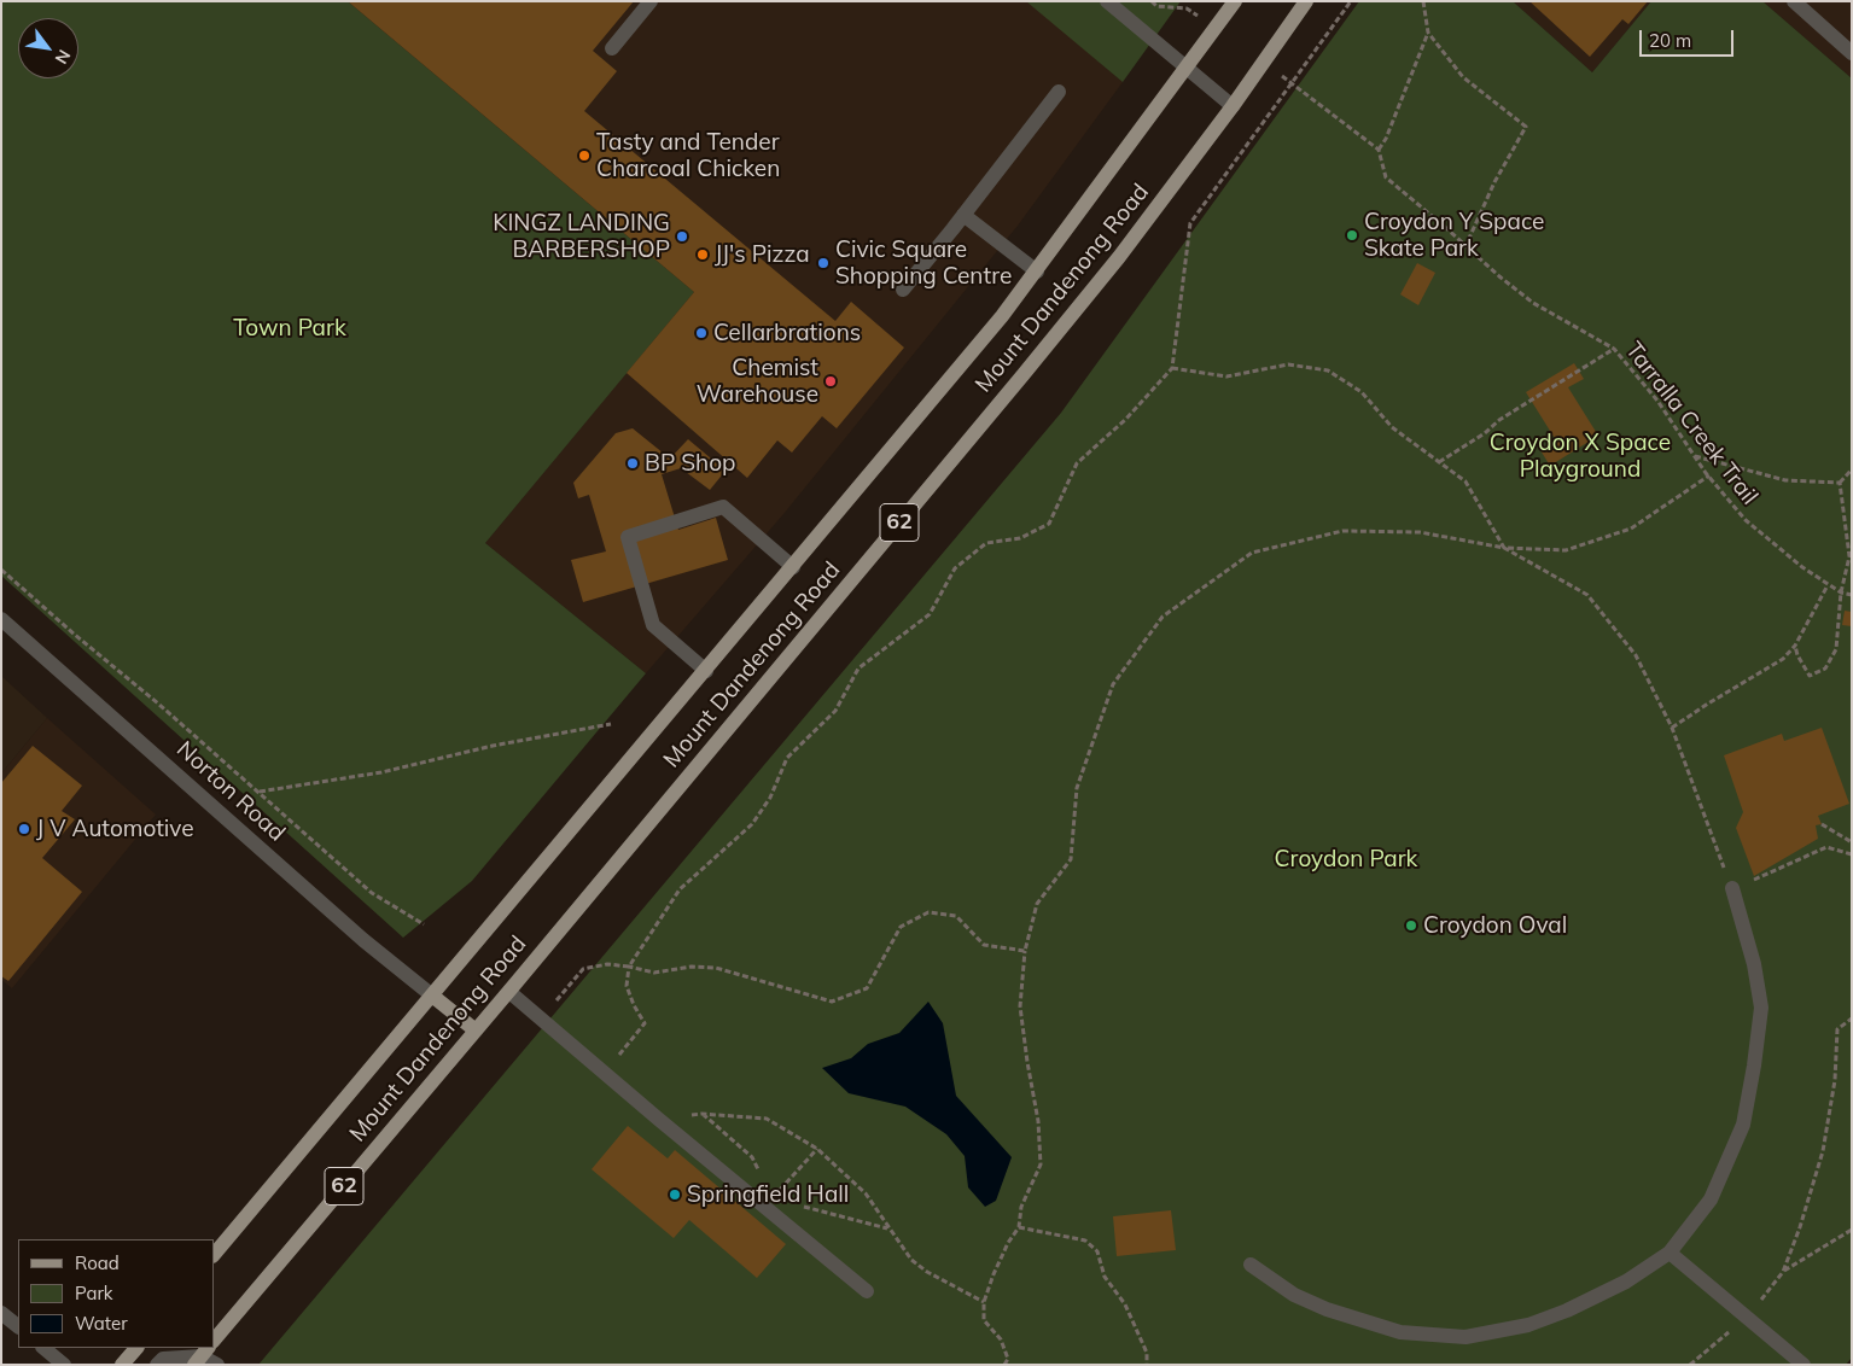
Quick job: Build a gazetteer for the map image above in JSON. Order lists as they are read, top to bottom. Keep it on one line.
{"streets":{"main road":["Mount Dandenong Road","62"],"street":["Norton Road"],"path":["Tarralla Creek Trail"]},"crossings":[["Mount Dandenong Road","Norton Road"]],"parks":["Town Park","Croydon X Space Playground","Croydon Park"],"places":["Tasty and Tender Charcoal Chicken","Croydon Y Space Skate Park","KINGZ LANDING BARBERSHOP","JJ's Pizza","Civic Square Shopping Centre","Cellarbrations","Chemist Warehouse","BP Shop","J V Automotive","Croydon Oval","Springfield Hall"],"legend":["Road","Park","Water"],"scale_bar":"20 m","north":"bottom right"}
